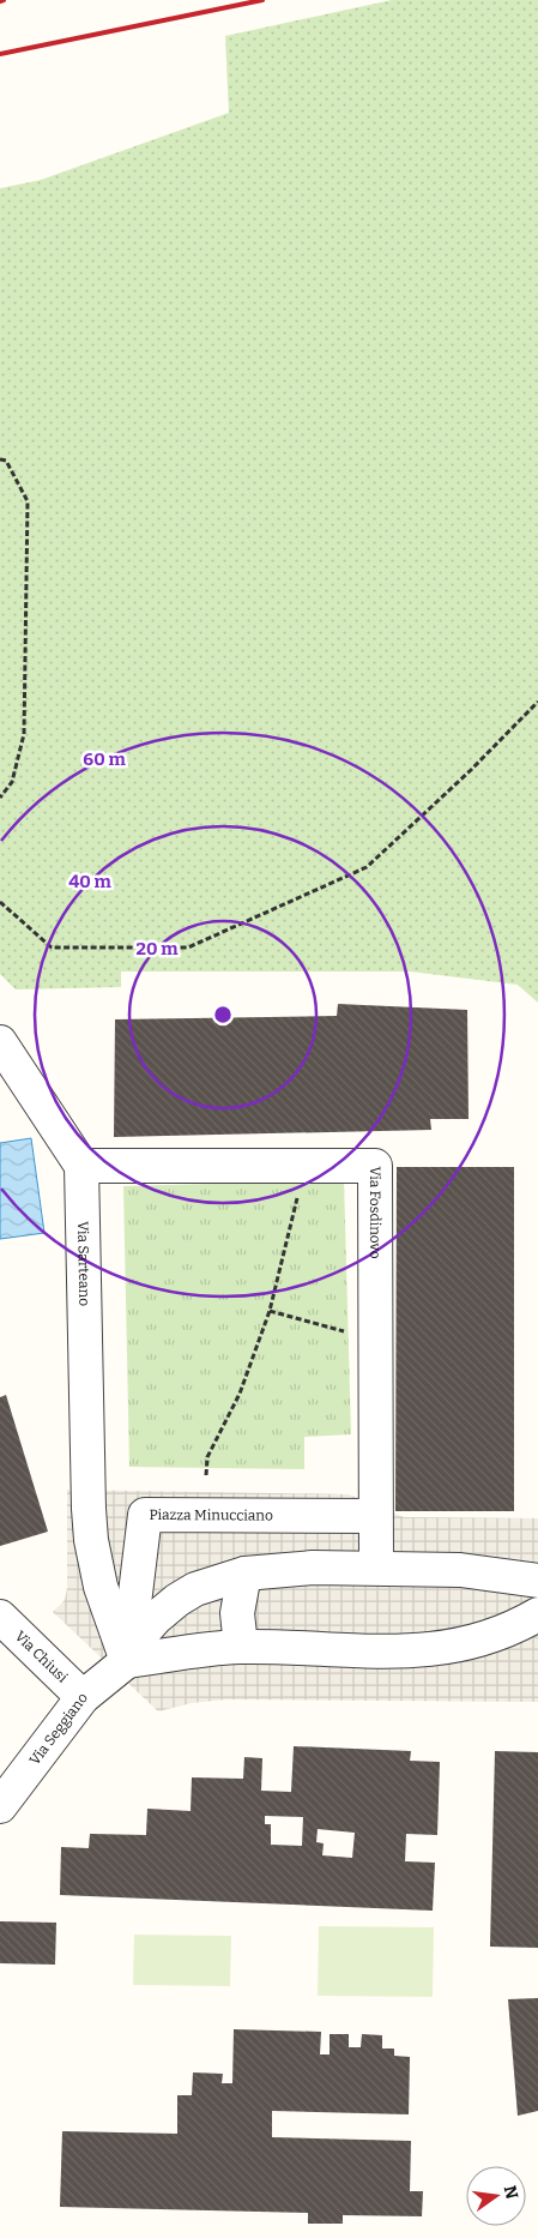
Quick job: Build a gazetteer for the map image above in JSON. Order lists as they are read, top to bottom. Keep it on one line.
{"streets":{"street":["Via Fosdinovo","Via Sarteano","Piazza Minucciano","Via Chiusi","Via Seggiano"]},"crossings":[["Via Fosdinovo","Via Sarteano"],["Via Fosdinovo","Piazza Minucciano"],["Via Sarteano","Piazza Minucciano"],["Via Sarteano","Via Seggiano"],["Piazza Minucciano","Via Seggiano"],["Via Chiusi","Via Seggiano"]],"north":"right","rings":["60 m","40 m","20 m"]}
